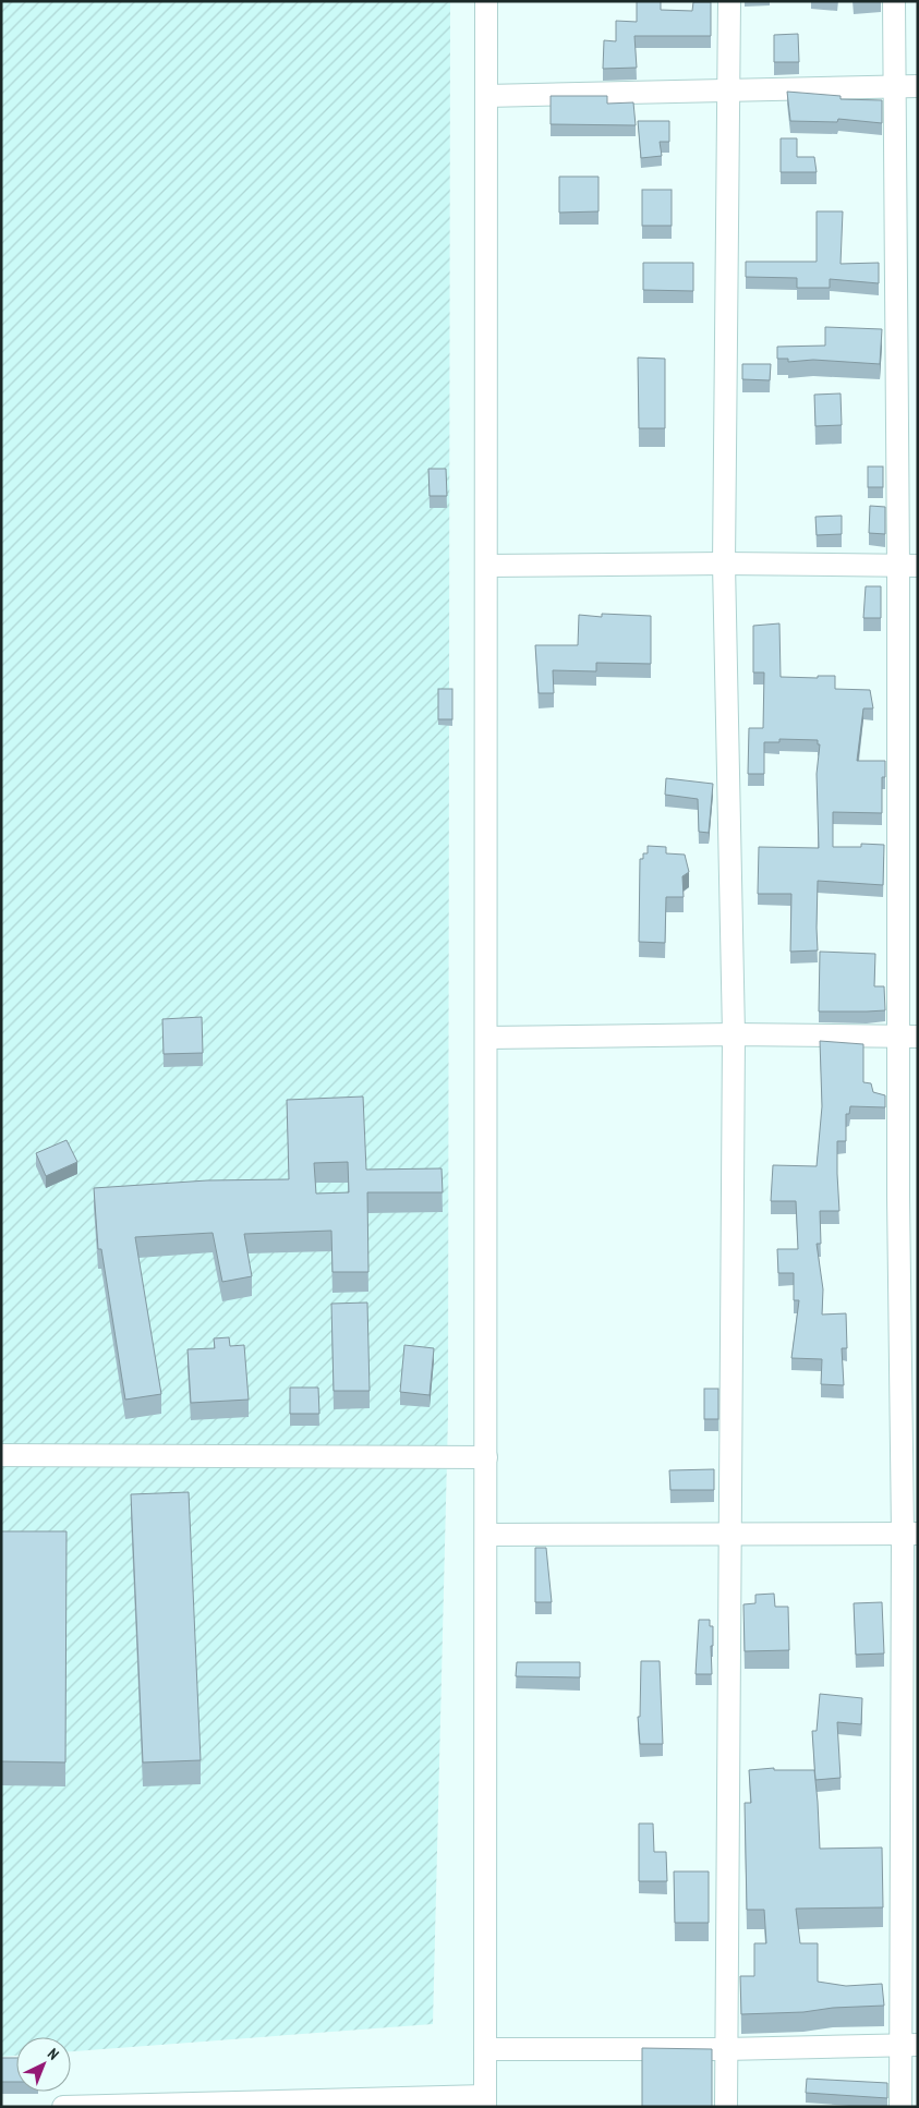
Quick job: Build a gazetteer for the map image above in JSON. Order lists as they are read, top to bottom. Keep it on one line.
{"north":"top right"}
